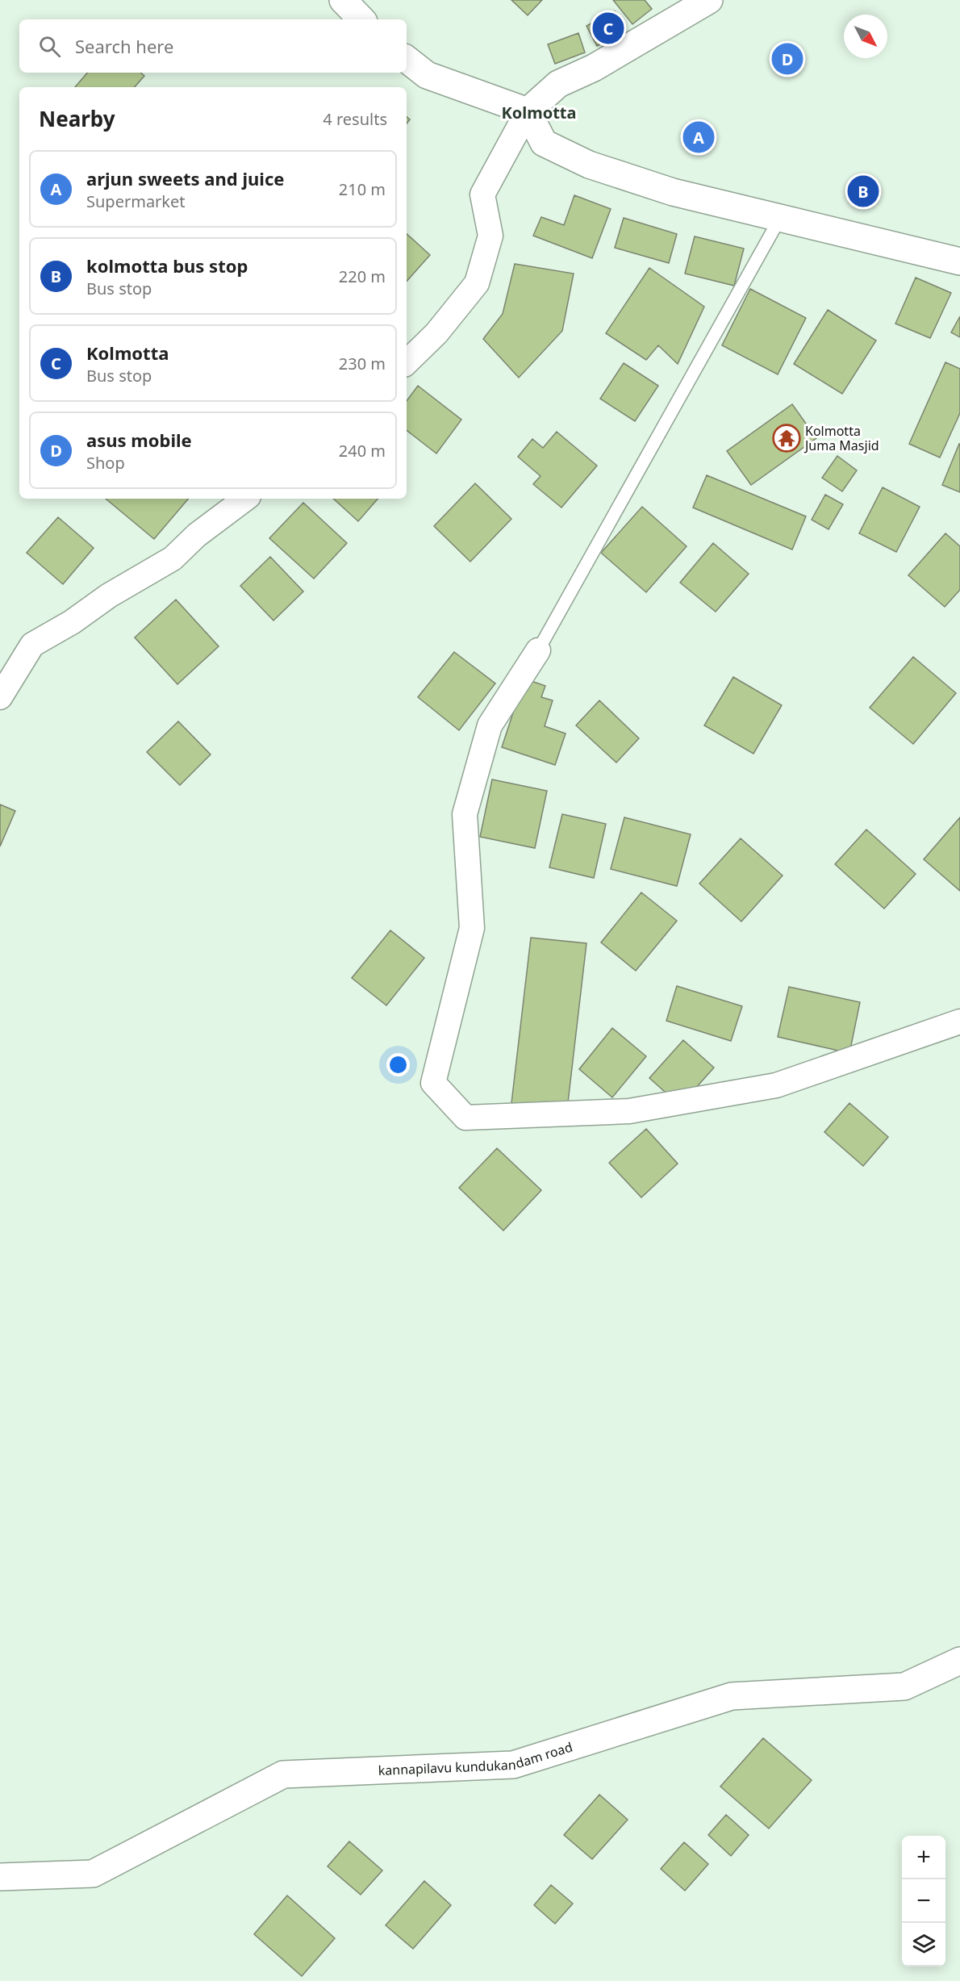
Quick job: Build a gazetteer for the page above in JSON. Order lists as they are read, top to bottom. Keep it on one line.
{"streets":{"street":["kannapilavu kundukandam road"]},"districts":["Kolmotta"],"places":{"temple":["Kolmotta Juma Masjid"]},"north":"bottom right","page":{"pins":["C","D","A","B"],"search":"Search here","heading":["Nearby","4 results"],"list":[{"mark":"A","name":"arjun sweets and juice","note":"Supermarket","value":"210 m"},{"mark":"B","name":"kolmotta bus stop","note":"Bus stop","value":"220 m"},{"mark":"C","name":"Kolmotta","note":"Bus stop","value":"230 m"},{"mark":"D","name":"asus mobile","note":"Shop","value":"240 m"}],"map_buttons":["+","−"]}}
